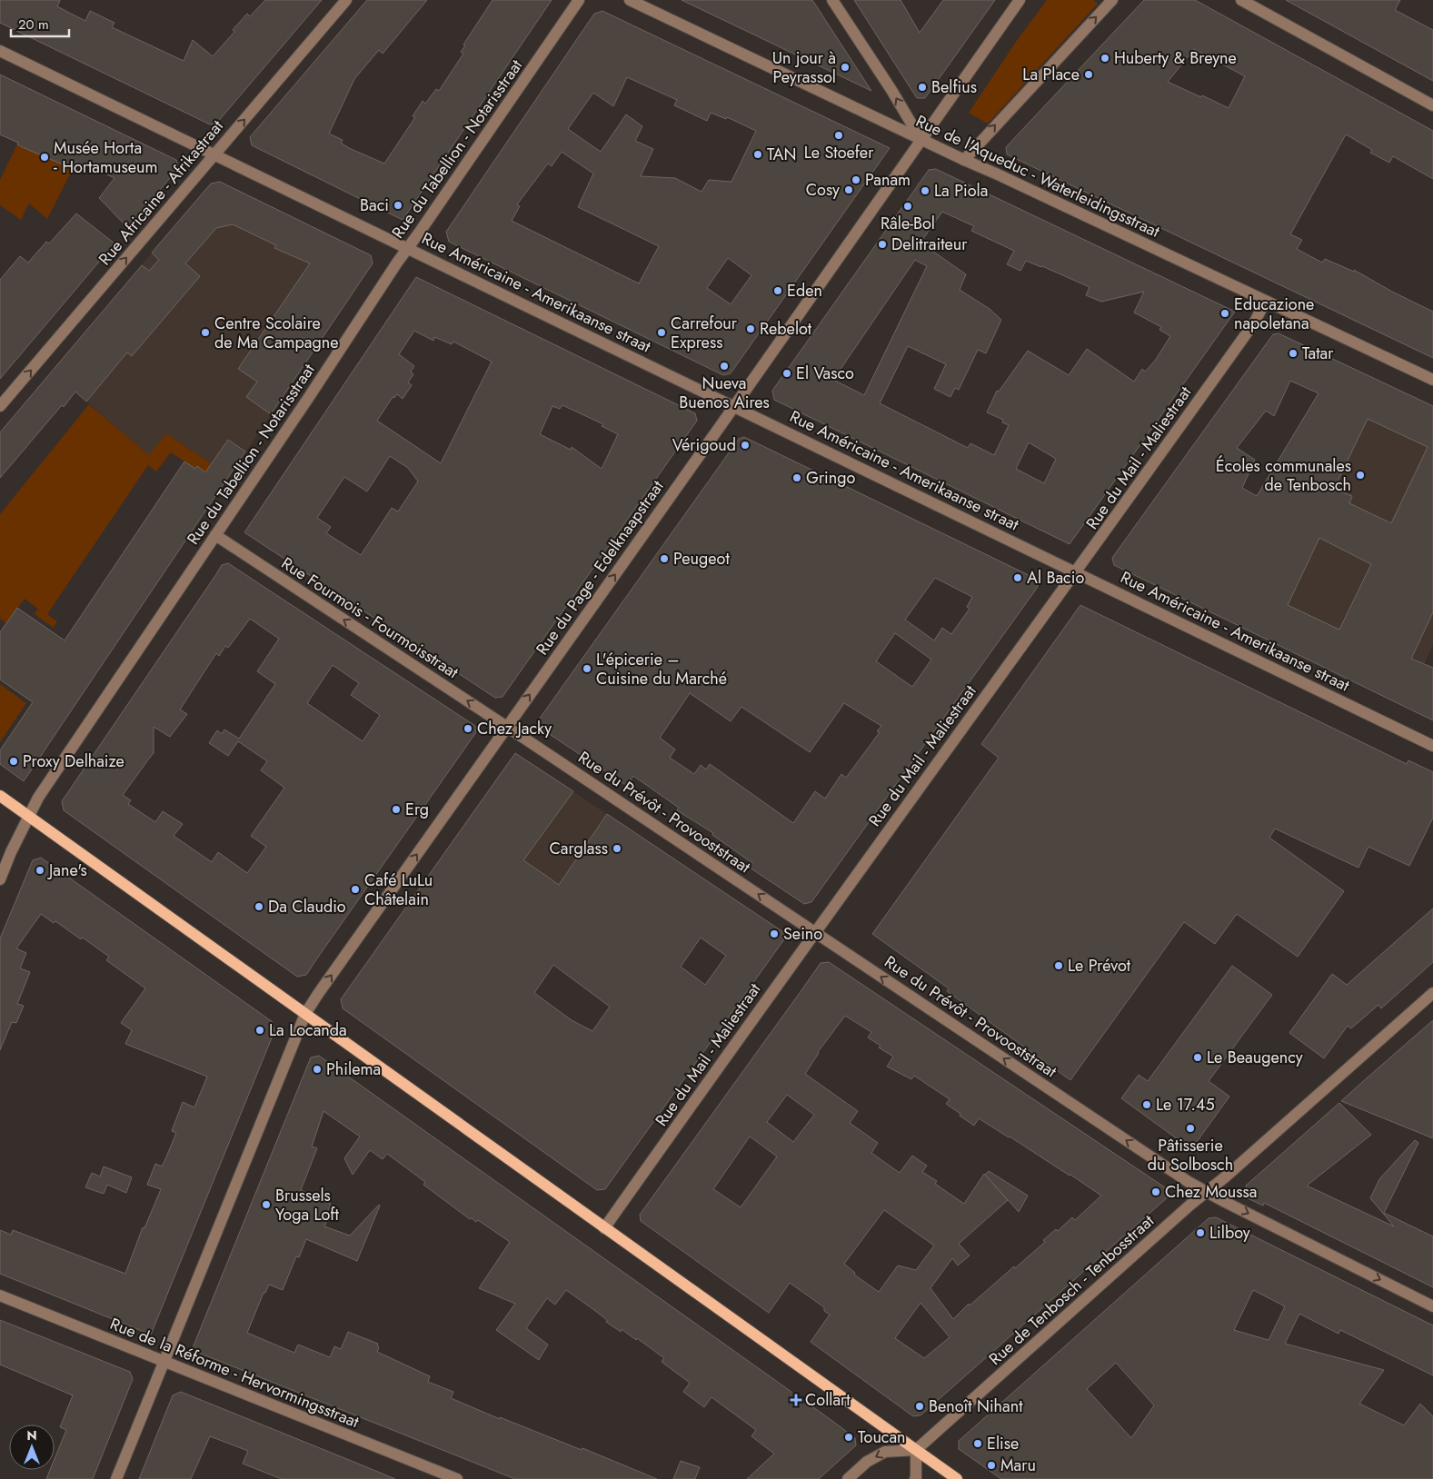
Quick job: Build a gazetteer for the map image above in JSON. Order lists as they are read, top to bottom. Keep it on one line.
{"streets":{"street":["Rue du Tabellion - Notarisstraat","Rue de l'Aqueduc - Waterleidingsstraat","Rue Africaine - Afrikastraat","Rue Américaine - Amerikaanse straat","Rue du Mail - Maliestraat","Rue du Page - Edelknaapstraat","Rue Fourmois - Fourmoisstraat","Rue du Prévôt - Provooststraat","Rue de Tenbosch - Tenbosstraat","Rue de la Réforme - Hervormingsstraat"]},"crossings":[["Rue du Tabellion - Notarisstraat","Rue Américaine - Amerikaanse straat"],["Rue du Tabellion - Notarisstraat","Rue Fourmois - Fourmoisstraat"],["Rue de l'Aqueduc - Waterleidingsstraat","Rue du Mail - Maliestraat"],["Rue de l'Aqueduc - Waterleidingsstraat","Rue du Page - Edelknaapstraat"],["Rue Africaine - Afrikastraat","Rue Américaine - Amerikaanse straat"],["Rue Américaine - Amerikaanse straat","Rue du Mail - Maliestraat"],["Rue Américaine - Amerikaanse straat","Rue du Page - Edelknaapstraat"],["Rue du Mail - Maliestraat","Rue du Prévôt - Provooststraat"],["Rue du Page - Edelknaapstraat","Rue Fourmois - Fourmoisstraat"],["Rue du Page - Edelknaapstraat","Rue du Prévôt - Provooststraat"],["Rue du Page - Edelknaapstraat","Rue de la Réforme - Hervormingsstraat"],["Rue Fourmois - Fourmoisstraat","Rue du Prévôt - Provooststraat"],["Rue du Prévôt - Provooststraat","Rue de Tenbosch - Tenbosstraat"]],"one_way":["Rue Africaine - Afrikastraat","Rue du Page - Edelknaapstraat","Rue Fourmois - Fourmoisstraat"],"places":{"other":["Huberty & Breyne","Un jour à Peyrassol","La Place","Belfius","Le Stoefer","TAN","Musée Horta - Hortamuseum","Panam","Cosy","La Piola","Baci","Râle-Bol","Delitraiteur","Eden","Educazione napoletana","Rebelot","Centre Scolaire de Ma Campagne","Carrefour Express","Tatar","Nueva Buenos Aires","El Vasco","Vérigoud","Écoles communales de Tenbosch","Gringo","Peugeot","Al Bacio","L'épicerie – Cuisine du Marché","Chez Jacky","Proxy Delhaize","Erg","Carglass","Jane's","Café LuLu Châtelain","Da Claudio","Seino","Le Prévot","La Locanda","Le Beaugency","Philema","Le 17.45","Pâtisserie du Solbosch","Chez Moussa","Brussels Yoga Loft","Lilboy","Benoît Nihant","Toucan","Elise","Maru"],"health":["Collart"]},"scale_bar":"20 m","north":"top"}
